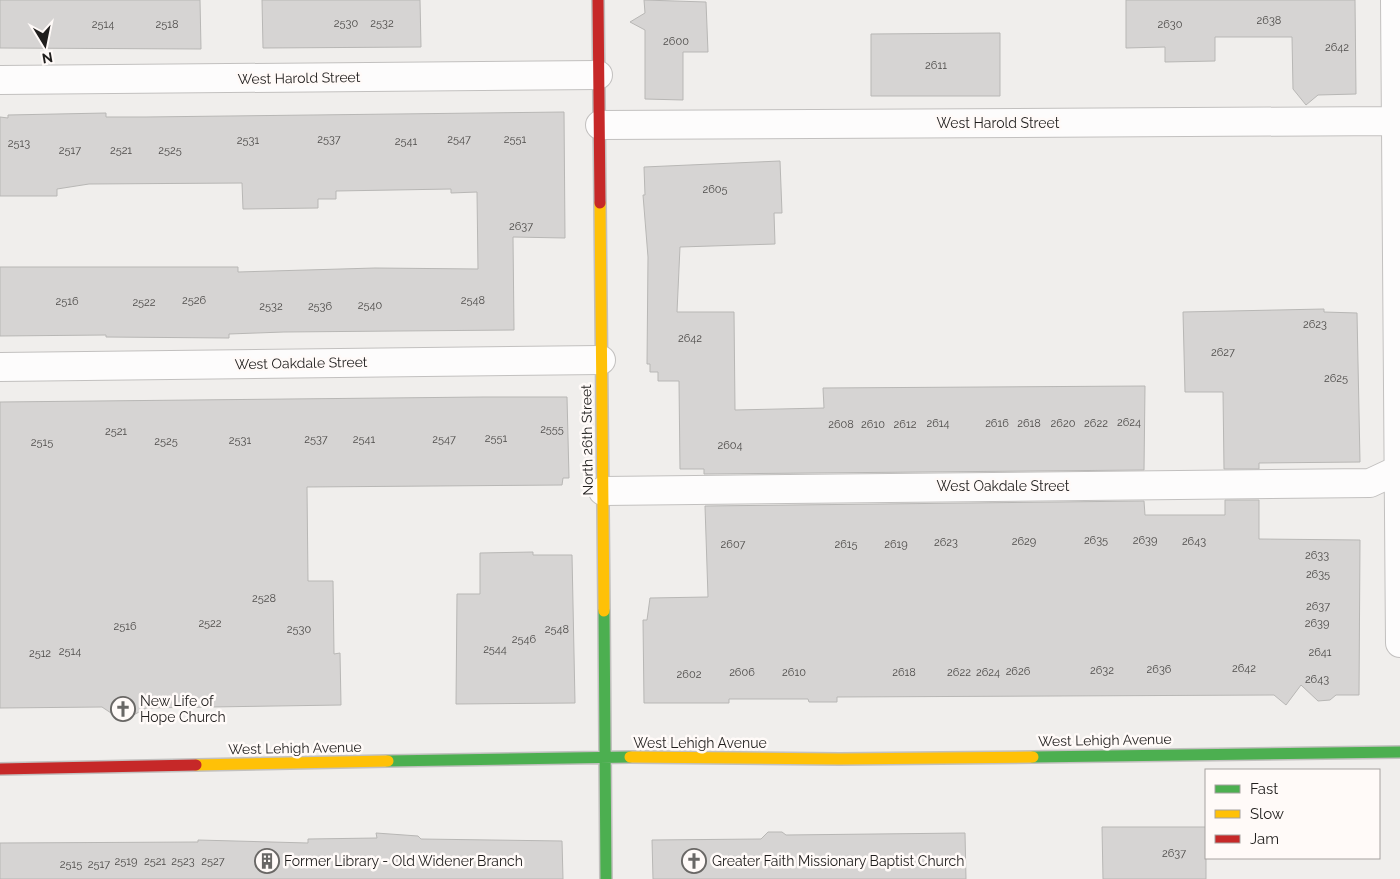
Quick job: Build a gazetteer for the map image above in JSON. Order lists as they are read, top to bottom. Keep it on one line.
{"streets":{"main road":["North 26th Street","West Lehigh Avenue"],"street":["West Harold Street","West Oakdale Street"]},"crossings":[["West Harold Street","North 26th Street"],["West Oakdale Street","North 26th Street"],["North 26th Street","West Lehigh Avenue"]],"places":{"church":["New Life of Hope Church","Greater Faith Missionary Baptist Church"],"building":["Former Library - Old Widener Branch"]},"house_numbers":["2638","2530","2532","2514","2518","2630","2600","2642","2611","2537","2547","2551","2531","2541","2513","2517","2521","2525","2605","2637","2526","2548","2516","2522","2540","2532","2536","2623","2642","2627","2625","2624","2614","2616","2618","2620","2622","2608","2610","2612","2555","2521","2551","2537","2541","2547","2531","2525","2515","2604","2635","2639","2629","2643","2623","2607","2615","2619","2633","2635","2528","2637","2522","2639","2516","2530","2548","2546","2544","2514","2641","2512","2642","2636","2632","2626","2606","2610","2618","2622","2624","2602","2643","2637","2519","2521","2523","2527","2515","2517"],"legend":["Fast","Slow","Jam"],"north":"bottom"}
